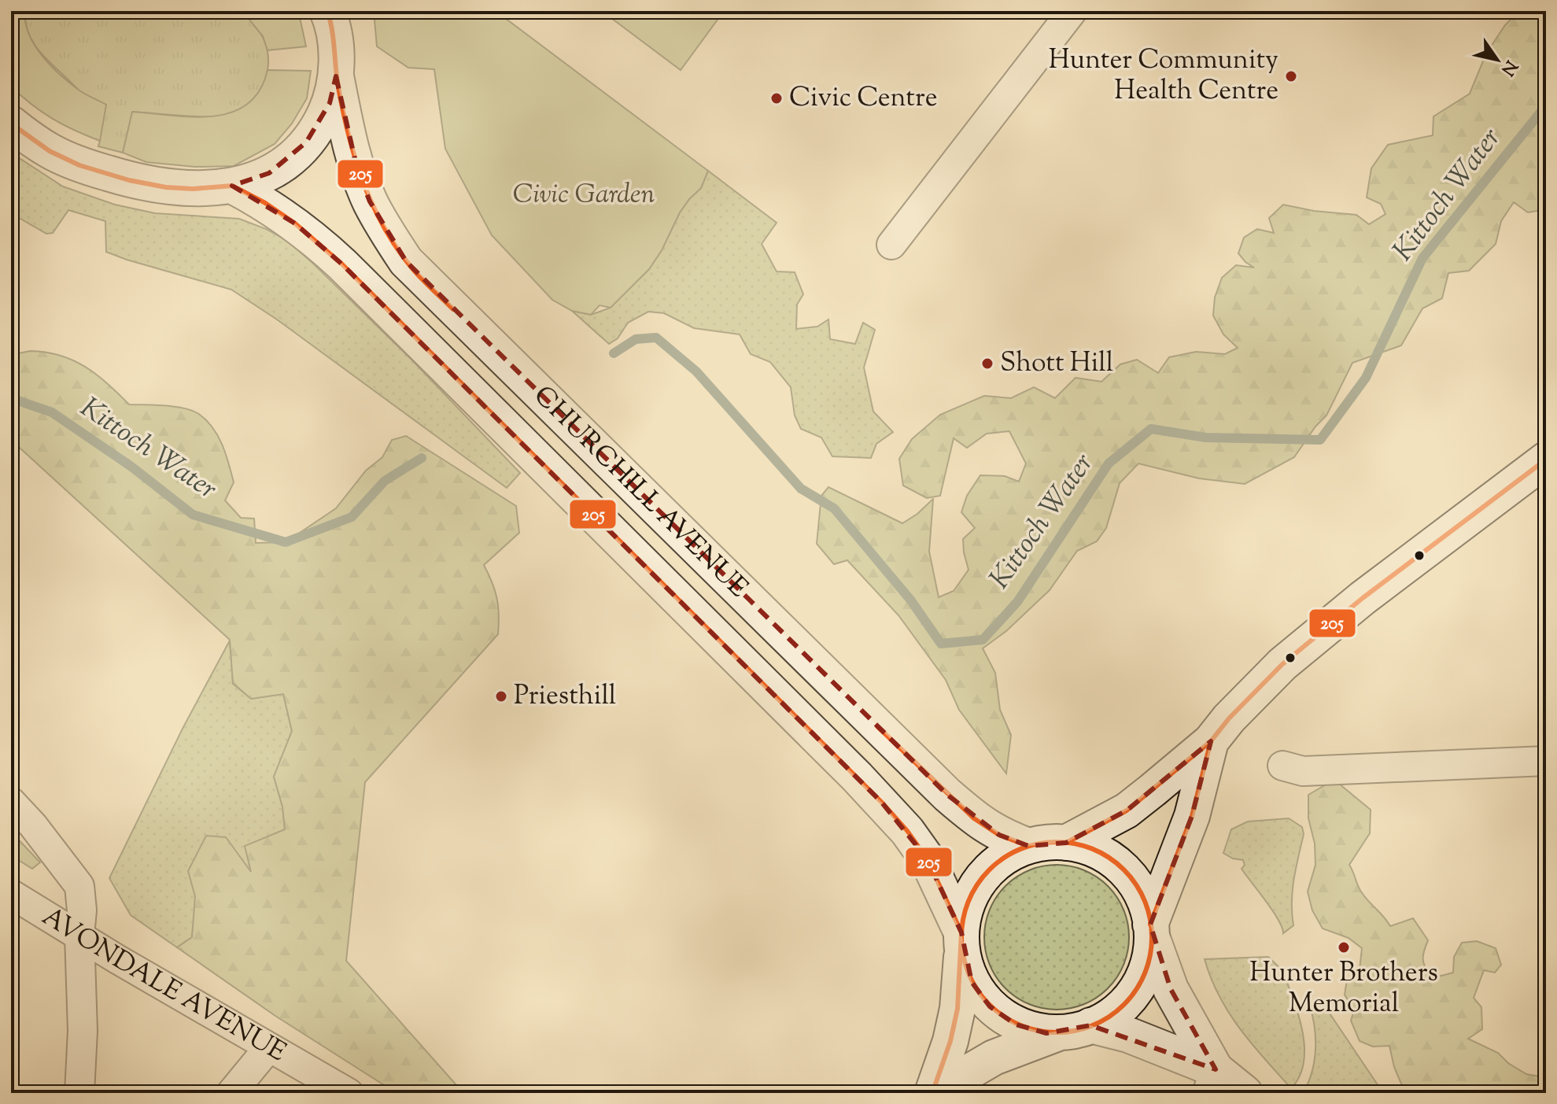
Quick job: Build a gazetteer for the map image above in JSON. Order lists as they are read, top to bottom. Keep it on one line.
{"streets":{"street":["CHURCHILL AVENUE","AVONDALE AVENUE"]},"water":["Kittoch Water"],"parks":["Civic Garden"],"places":["Hunter Community Health Centre","Civic Centre","Shott Hill","Priesthill","Hunter Brothers Memorial"],"lines":["transit line 205"],"north":"bottom right"}
